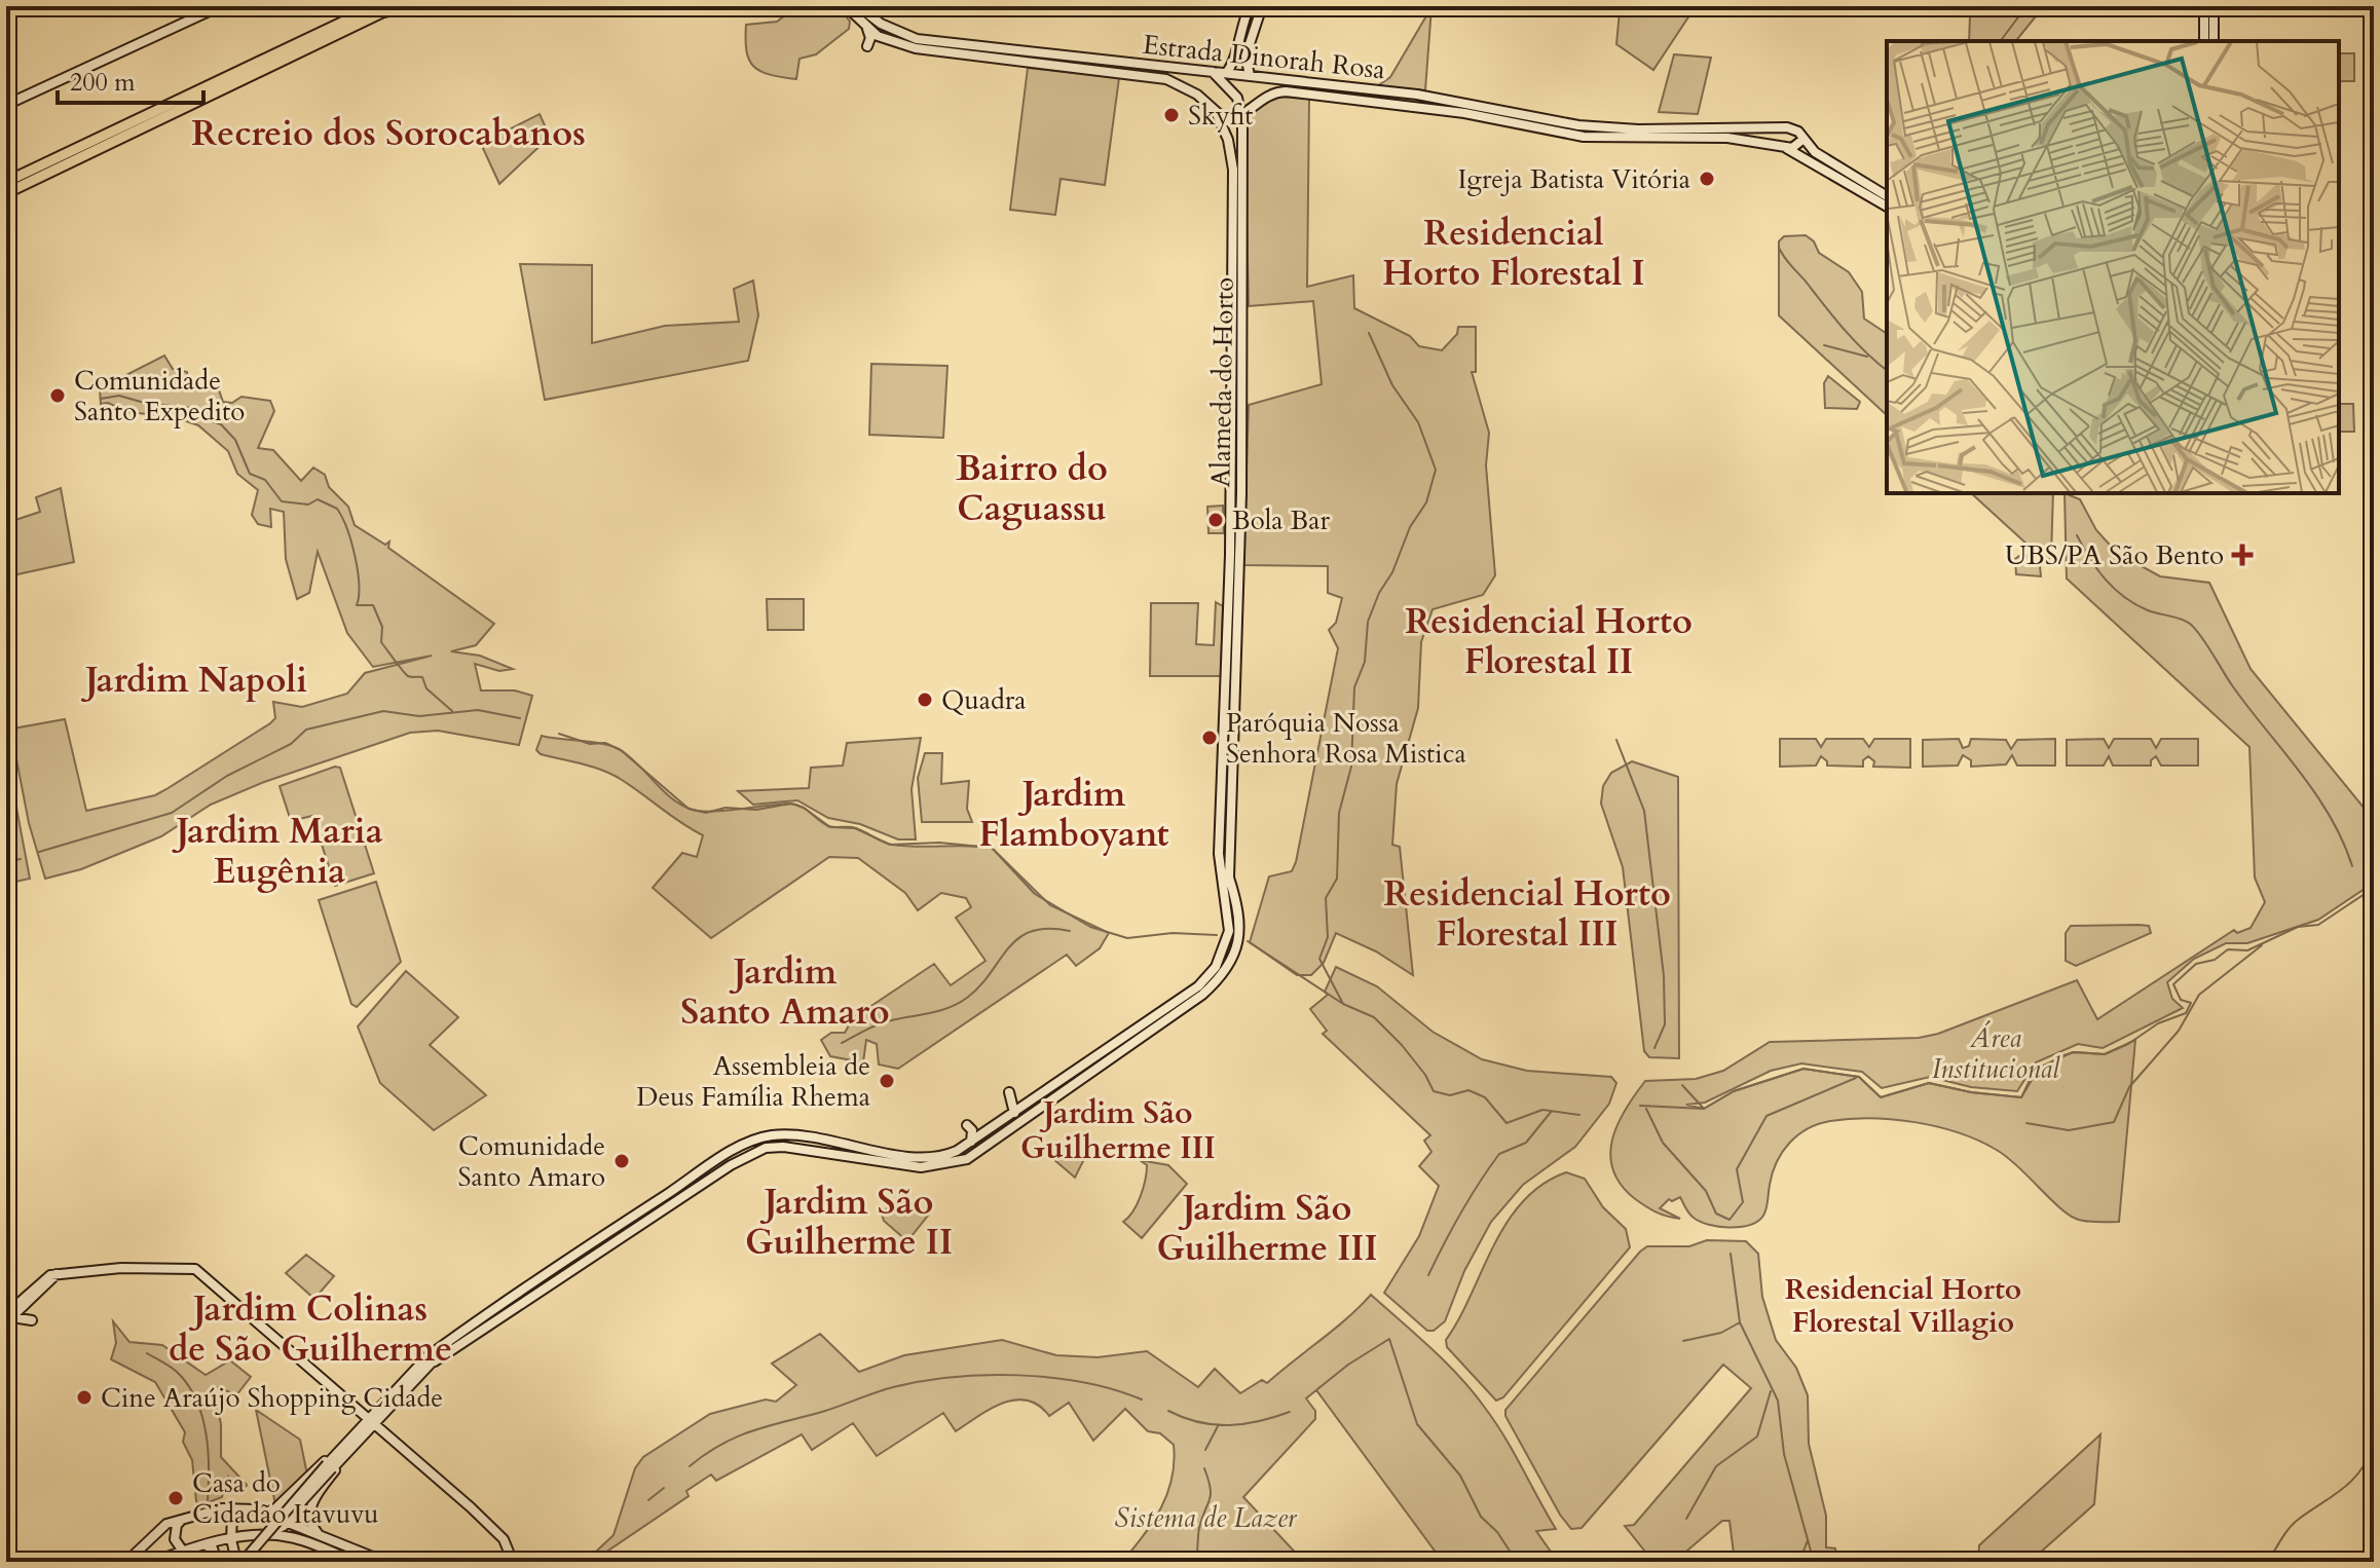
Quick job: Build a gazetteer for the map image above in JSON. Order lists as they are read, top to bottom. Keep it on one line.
{"streets":{"main road":["Estrada Dinorah Rosa","Alameda do Horto"]},"crossings":[["Estrada Dinorah Rosa","Alameda do Horto"]],"districts":["Recreio dos Sorocabanos","Residencial Horto Florestal I","Bairro do Caguassu","Residencial Horto Florestal II","Jardim Napoli","Jardim Flamboyant","Jardim Maria Eugênia","Residencial Horto Florestal III","Jardim Santo Amaro","Jardim São Guilherme III","Jardim São Guilherme II","Jardim São Guilherme III","Residencial Horto Florestal Villagio","Jardim Colinas de São Guilherme"],"parks":["Área Institucional","Sistema de Lazer"],"places":{"other":["Skyfit","Igreja Batista Vitória","Comunidade Santo Expedito","Bola Bar","Quadra","Paróquia Nossa Senhora Rosa Mistica","Assembleia de Deus Família Rhema","Comunidade Santo Amaro","Cine Araújo Shopping Cidade","Casa do Cidadão Itavuvu"],"health":["UBS/PA São Bento"]},"scale_bar":"200 m"}
